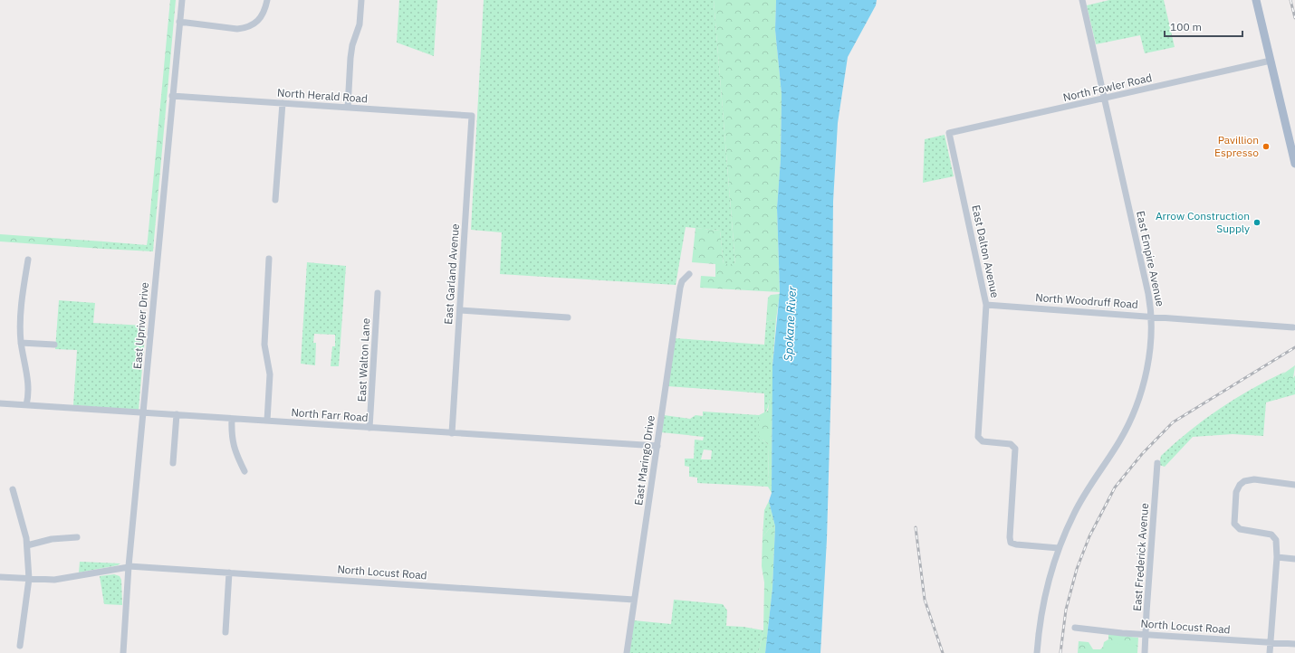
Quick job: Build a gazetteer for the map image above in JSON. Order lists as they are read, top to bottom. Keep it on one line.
{"streets":{"street":["North Fowler Road","North Herald Road","East Dalton Avenue","East Empire Avenue","East Garland Avenue","North Woodruff Road","East Upriver Drive","East Walton Lane","North Farr Road","East Maringo Drive","East Frederick Avenue","North Locust Road"]},"crossings":[["North Fowler Road","East Dalton Avenue"],["North Fowler Road","East Empire Avenue"],["North Herald Road","East Garland Avenue"],["North Herald Road","East Upriver Drive"],["East Dalton Avenue","East Empire Avenue"],["East Dalton Avenue","North Woodruff Road"],["East Empire Avenue","North Woodruff Road"],["East Garland Avenue","North Farr Road"],["East Upriver Drive","North Farr Road"],["East Upriver Drive","North Locust Road"],["East Walton Lane","North Farr Road"],["North Farr Road","East Maringo Drive"],["East Maringo Drive","North Locust Road"],["East Frederick Avenue","North Locust Road"]],"water":["Spokane River"],"places":["Pavillion Espresso","Arrow Construction Supply"],"scale_bar":"100 m"}
